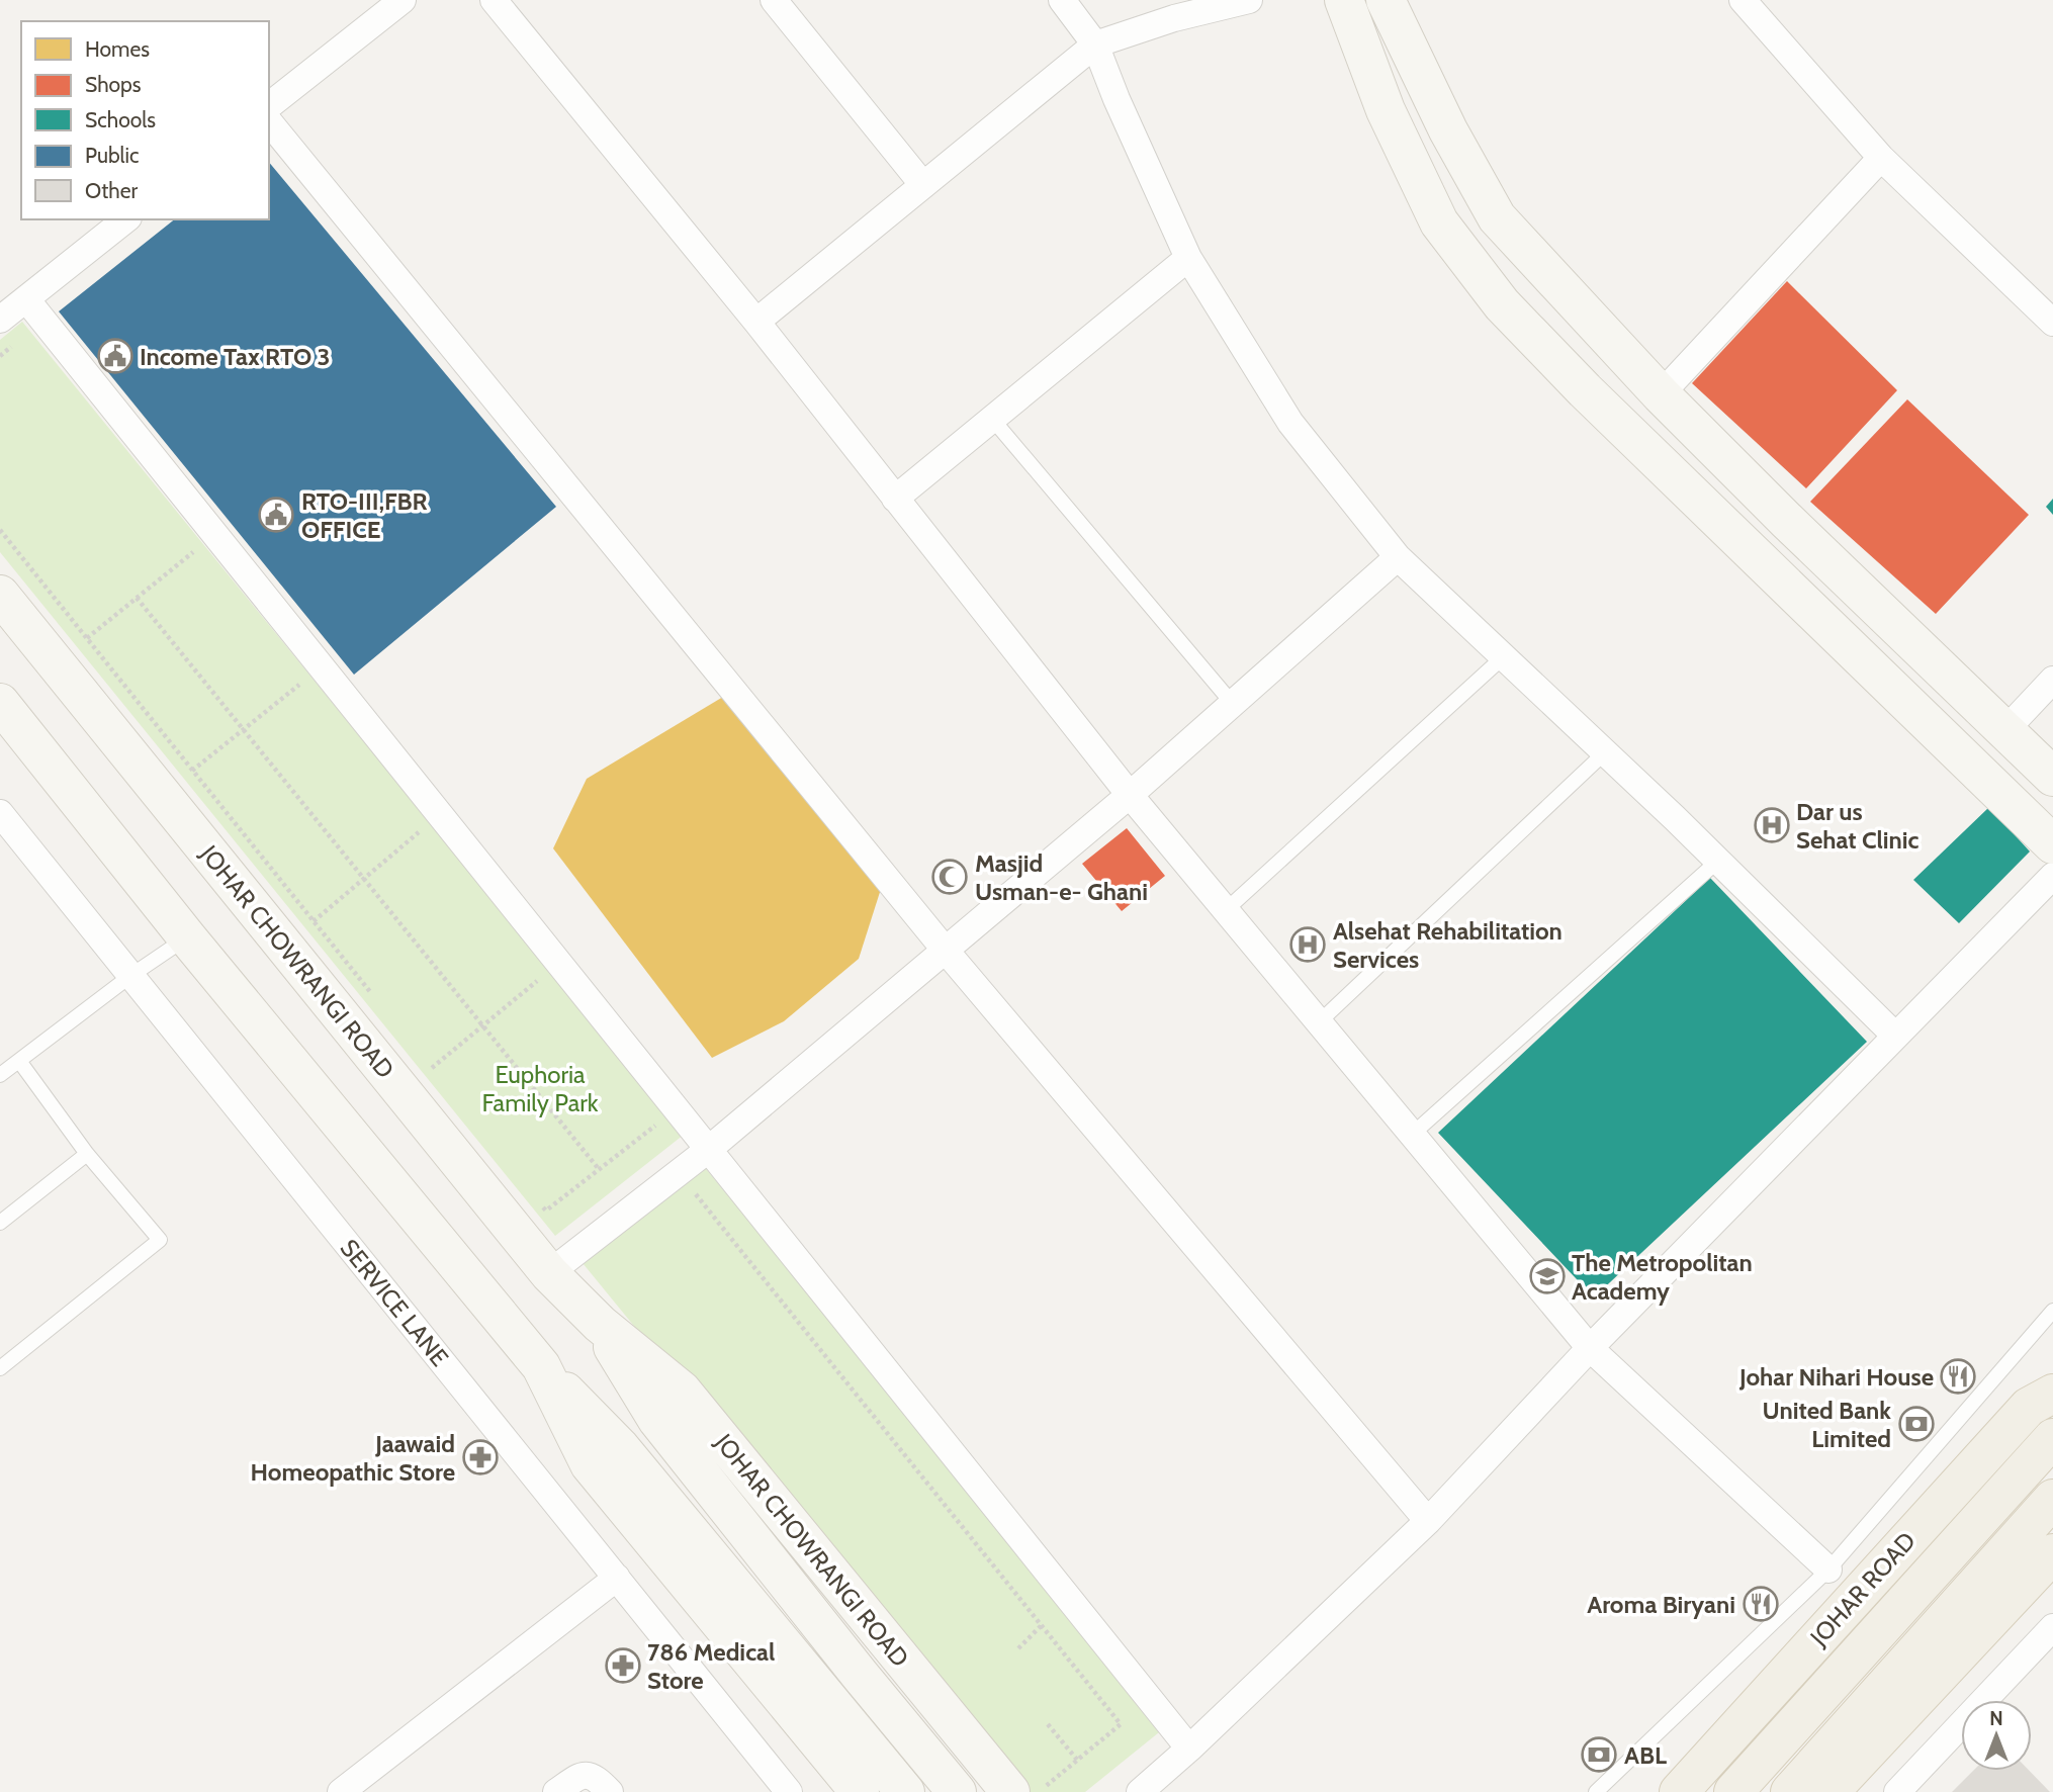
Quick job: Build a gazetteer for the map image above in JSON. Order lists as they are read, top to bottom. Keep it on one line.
{"streets":{"main road":["JOHAR CHOWRANGI ROAD","JOHAR ROAD"],"street":["SERVICE LANE"]},"parks":["Euphoria Family Park"],"places":{"public building":["Income Tax RTO 3","RTO-III,FBR OFFICE"],"hospital":["Dar us Sehat Clinic","Alsehat Rehabilitation Services"],"mosque":["Masjid Usman-e- Ghani"],"school or university":["The Metropolitan Academy"],"restaurant":["Johar Nihari House","Aroma Biryani"],"bank":["United Bank Limited","ABL"],"pharmacy":["Jaawaid Homeopathic Store","786 Medical Store"]},"legend":["Homes","Shops","Schools","Public","Other"],"north":"top"}
